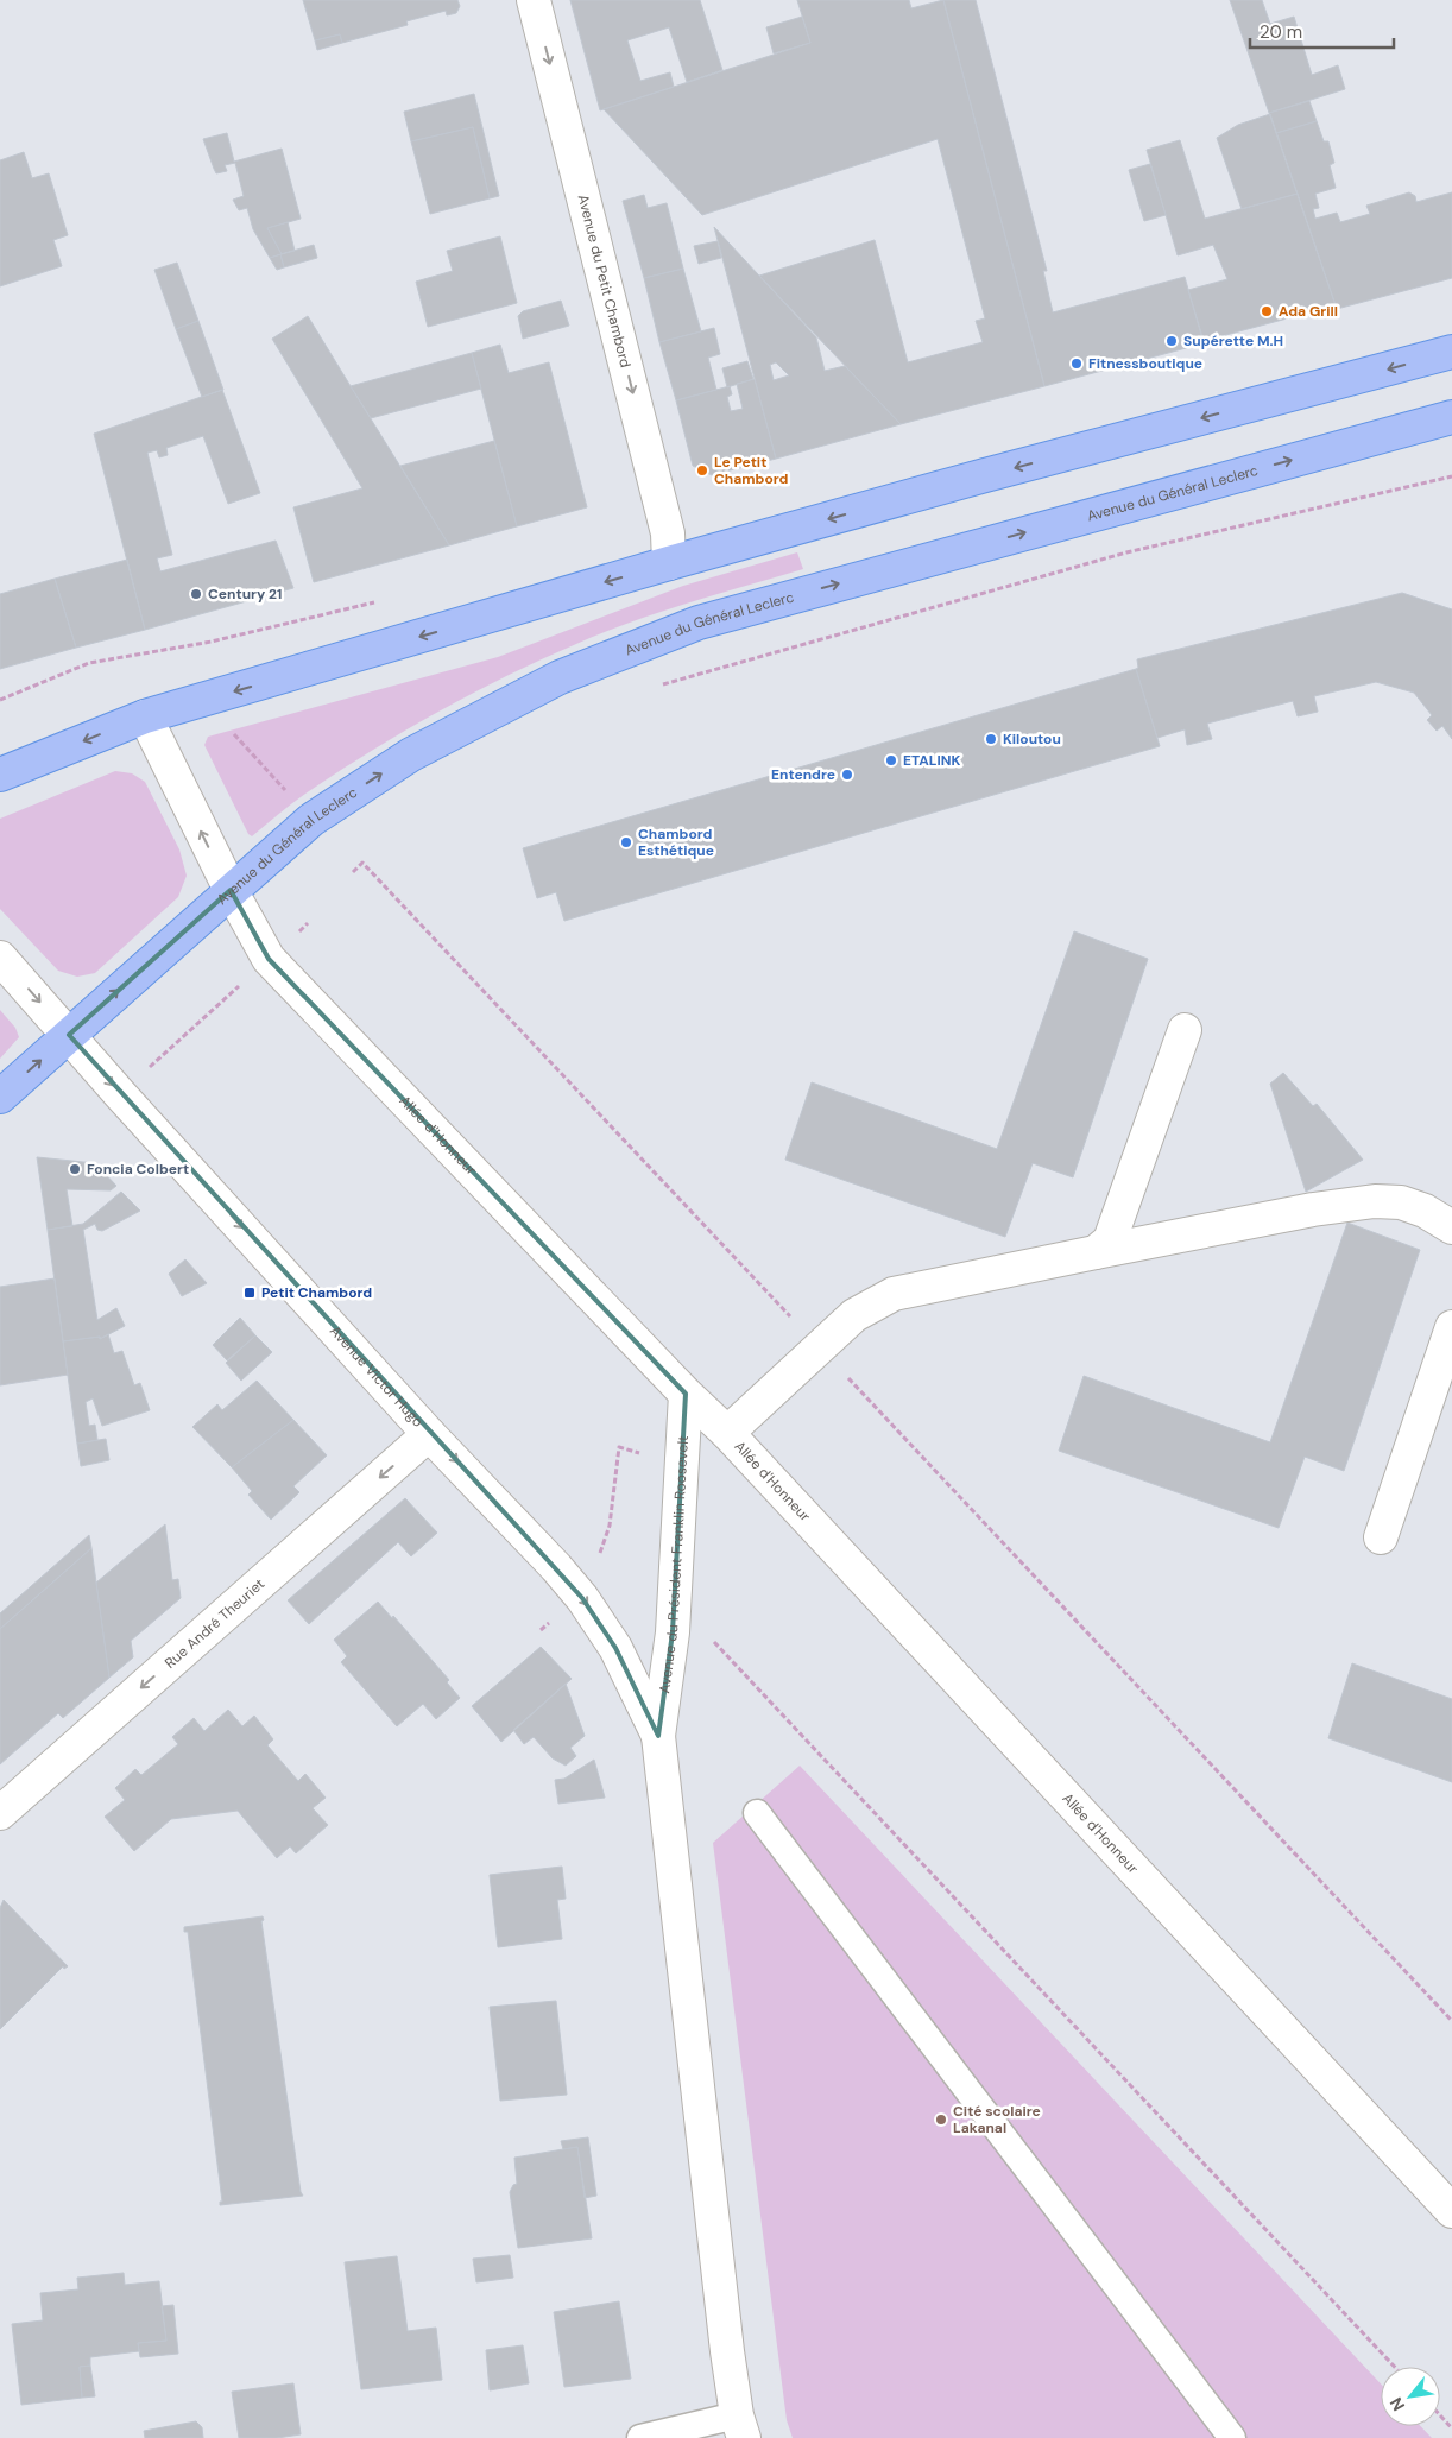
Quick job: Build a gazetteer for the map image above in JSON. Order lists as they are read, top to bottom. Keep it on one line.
{"streets":{"main road":["Avenue du Petit Chambord","Avenue du Général Leclerc","Allée d'Honneur","Avenue Victor Hugo","Avenue du Président Franklin Roosevelt","Rue André Theuriet"]},"crossings":[["Avenue du Général Leclerc","Allée d'Honneur"],["Avenue du Général Leclerc","Avenue Victor Hugo"],["Allée d'Honneur","Avenue du Président Franklin Roosevelt"],["Avenue Victor Hugo","Avenue du Président Franklin Roosevelt"],["Avenue Victor Hugo","Rue André Theuriet"]],"one_way":["Avenue du Petit Chambord","Avenue Victor Hugo","Rue André Theuriet"],"places":{"other":["Ada Grill","Supérette M.H","Fitnessboutique","Le Petit Chambord","Century 21","Kiloutou","ETALINK","Entendre","Chambord Esthétique","Foncia Colbert","Cité scolaire Lakanal"],"transit":["Petit Chambord"]},"scale_bar":"20 m","north":"bottom left"}
